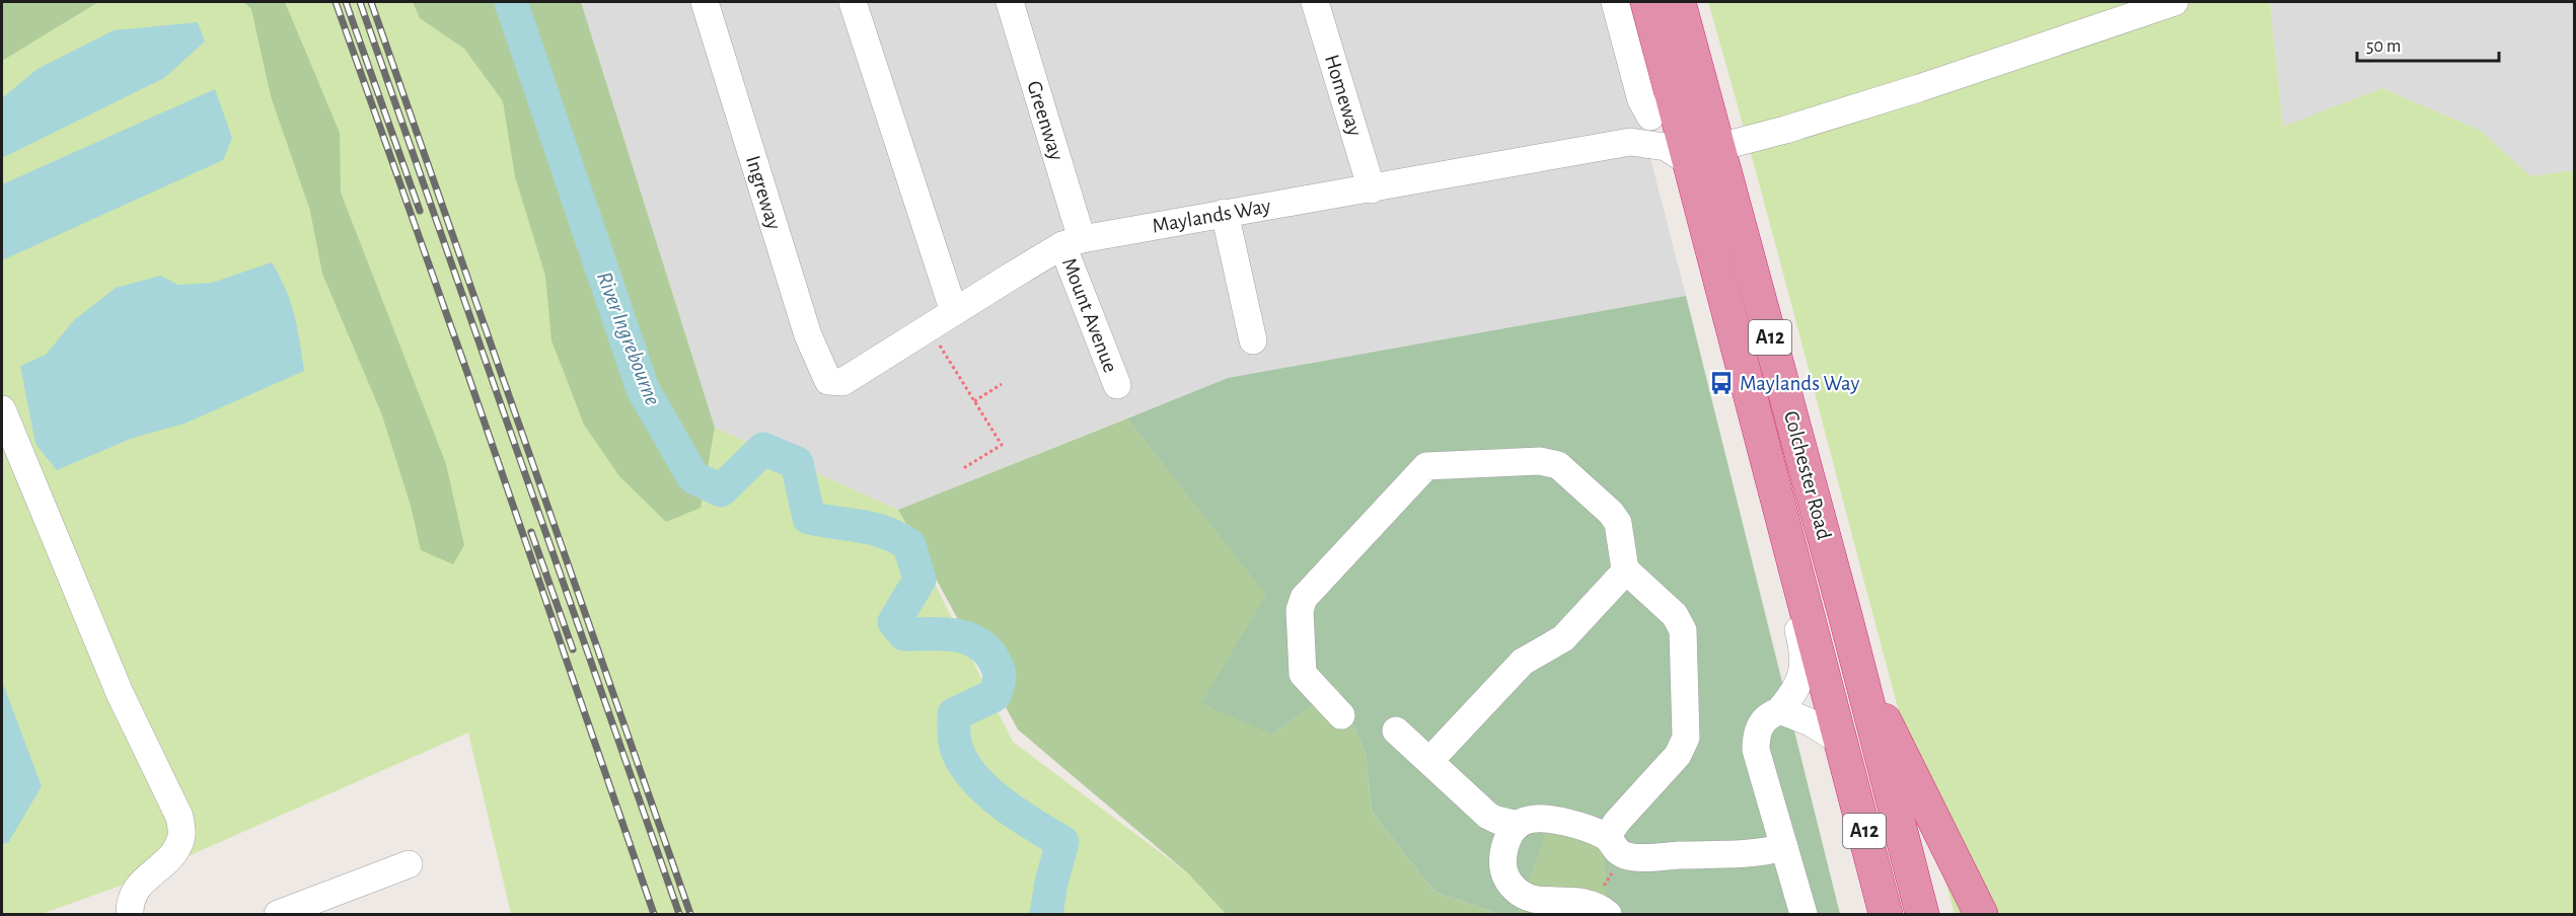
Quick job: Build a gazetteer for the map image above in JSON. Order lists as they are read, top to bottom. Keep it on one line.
{"streets":{"highway":["A12","Colchester Road"],"street":["Homeway","Greenway","Ingreway","Maylands Way","Mount Avenue"]},"crossings":[["Homeway","Maylands Way"],["Greenway","Maylands Way"],["Greenway","Mount Avenue"],["Ingreway","Maylands Way"],["Maylands Way","Mount Avenue"],["Maylands Way","Colchester Road"],["A12","Colchester Road"]],"water":["River Ingrebourne"],"places":{"bus stop":["Maylands Way"]},"scale_bar":"50 m"}
